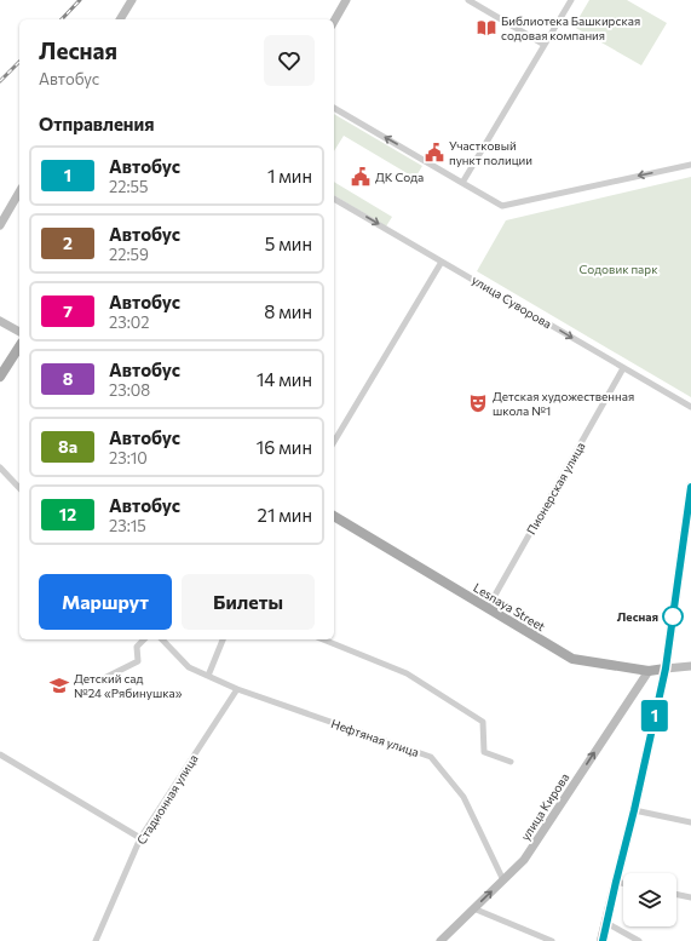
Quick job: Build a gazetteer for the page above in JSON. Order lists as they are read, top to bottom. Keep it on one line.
{"streets":{"main road":["Lesnaya Street"],"street":["улица Суворова","Пионерская улица","Нефтяная улица","Стадионная улица","улица Кирова"]},"crossings":[["улица Суворова","Пионерская улица"],["Пионерская улица","Lesnaya Street"],["Lesnaya Street","улица Кирова"],["Нефтяная улица","Стадионная улица"],["Нефтяная улица","улица Кирова"]],"one_way":["улица Суворова","улица Кирова"],"parks":["Содовик парк"],"places":{"library":["Библиотека Башкирская содовая компания"],"public building":["Участковый пункт полиции","ДК Сода"],"theatre":["Детская художественная школа №1"],"other":["Лесная"],"school or university":["Детский сад №24 «Рябинушка»"]},"lines":["bus line 1"],"page":{"on_map":"1","heading":[["Лесная","Автобус"],"Отправления"],"list":[{"mark":"1","name":"Автобус","note":"22:55","value":"1 мин"},{"mark":"2","name":"Автобус","note":"22:59","value":"5 мин"},{"mark":"7","name":"Автобус","note":"23:02","value":"8 мин"},{"mark":"8","name":"Автобус","note":"23:08","value":"14 мин"},{"mark":"8а","name":"Автобус","note":"23:10","value":"16 мин"},{"mark":"12","name":"Автобус","note":"23:15","value":"21 мин"}],"buttons":["Маршрут","Билеты"]}}
